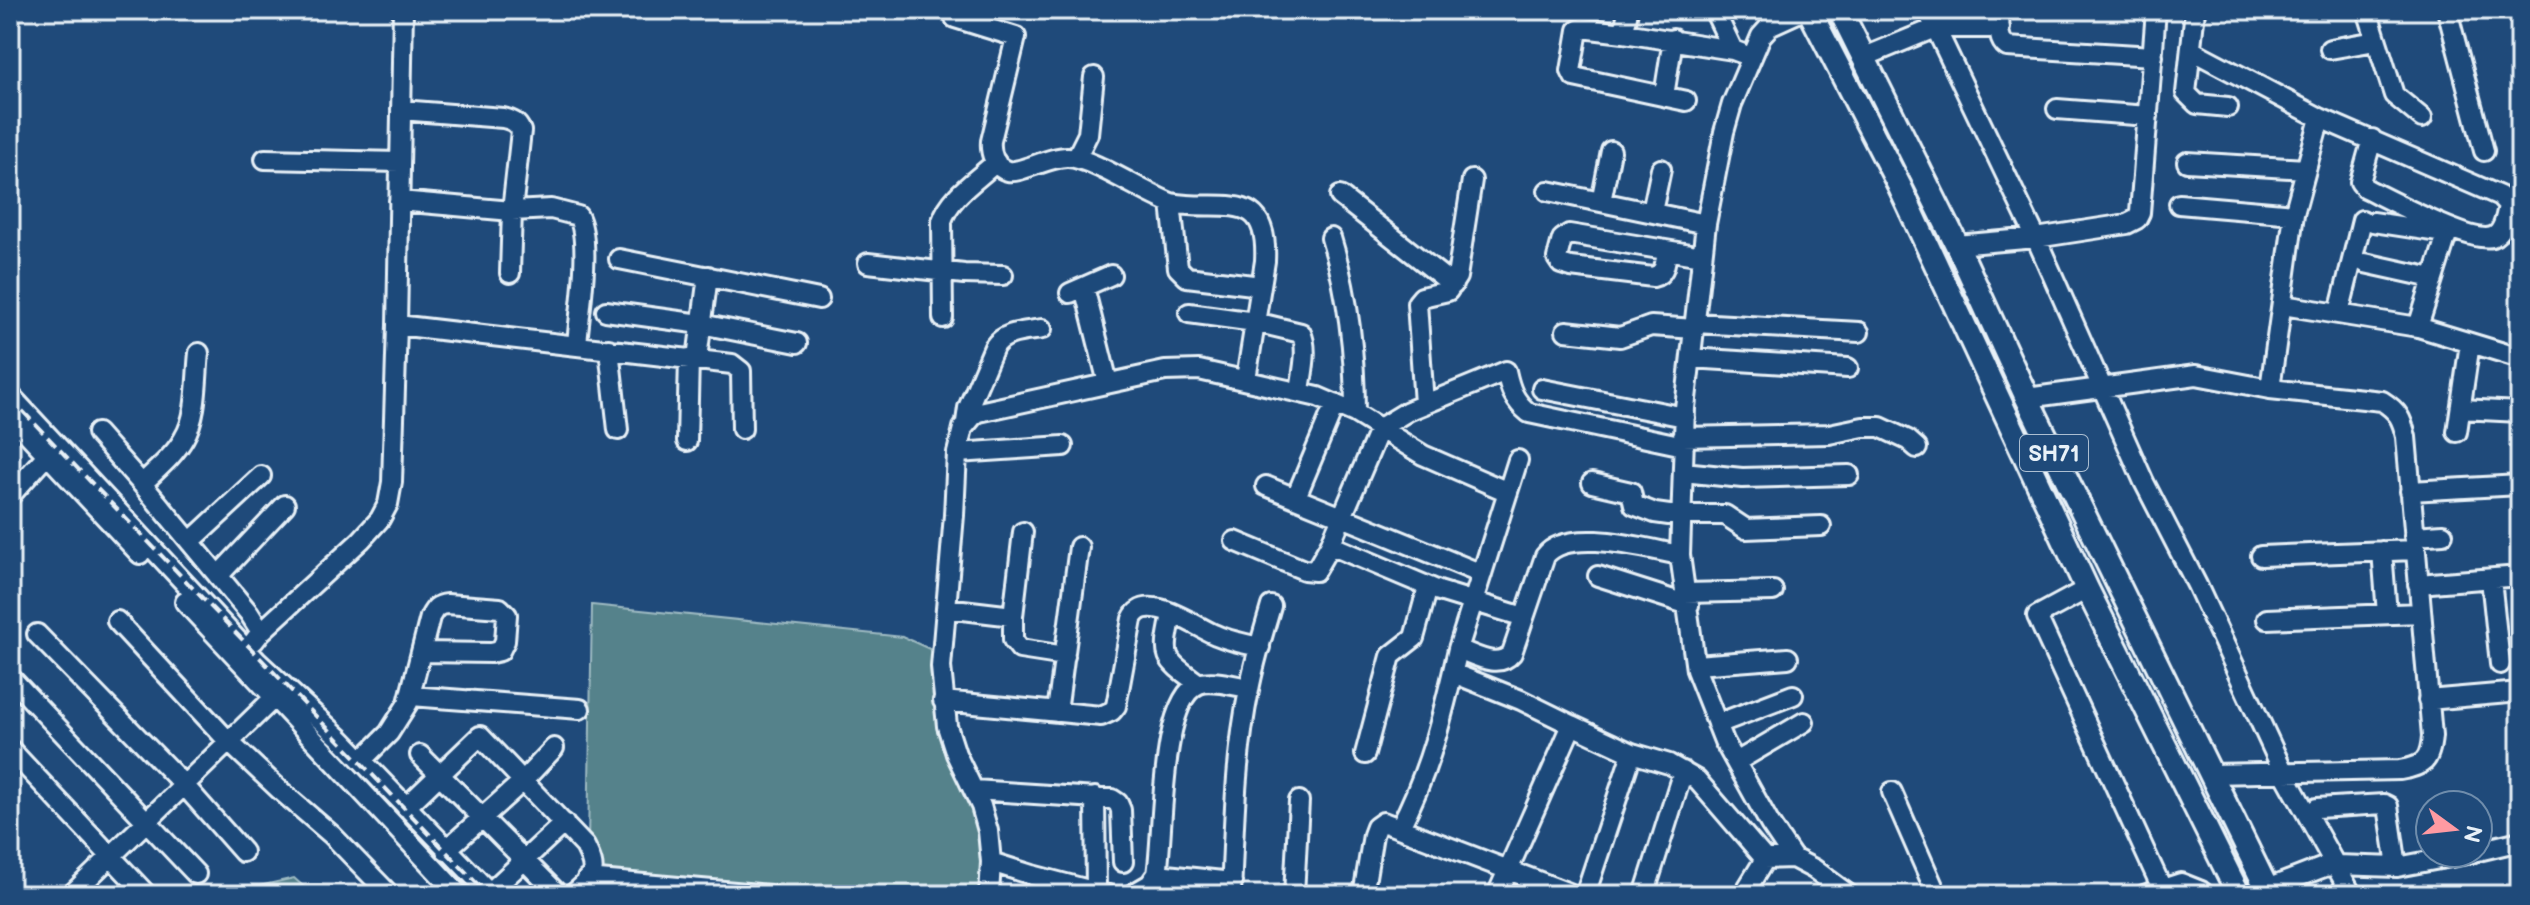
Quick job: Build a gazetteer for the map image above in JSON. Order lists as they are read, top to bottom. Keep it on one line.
{"streets":{"main road":["SH71"]},"north":"right"}
